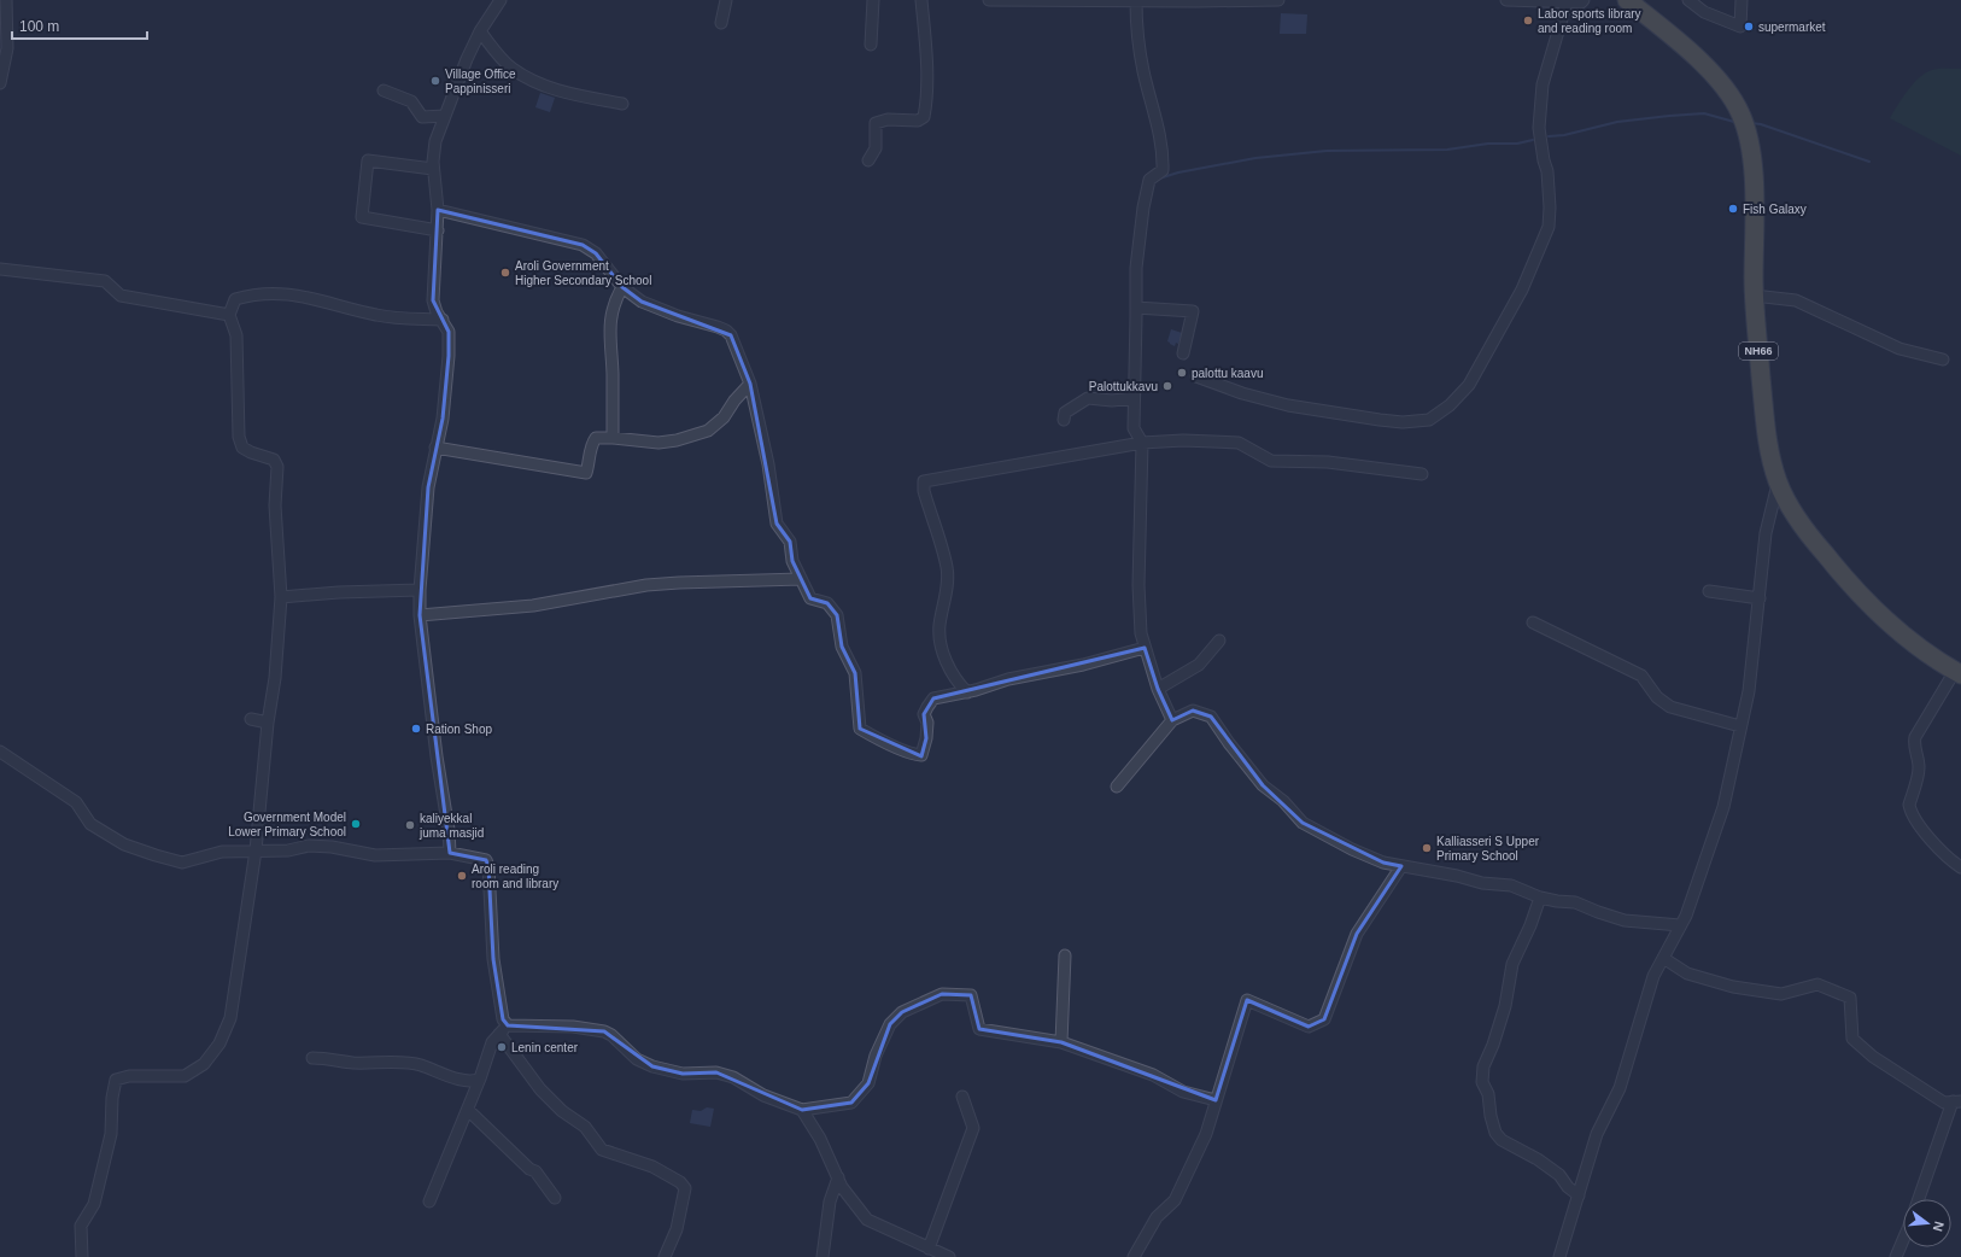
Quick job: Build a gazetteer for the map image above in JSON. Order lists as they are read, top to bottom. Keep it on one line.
{"streets":{"highway":["NH66"]},"places":["Labor sports library and reading room","supermarket","Village Office Pappinisseri","Fish Galaxy","Aroli Government Higher Secondary School","palottu kaavu","Palottukkavu","Ration Shop","Government Model Lower Primary School","kaliyekkal juma masjid","Kalliasseri S Upper Primary School","Aroli reading room and library","Lenin center"],"scale_bar":"100 m","north":"right"}
